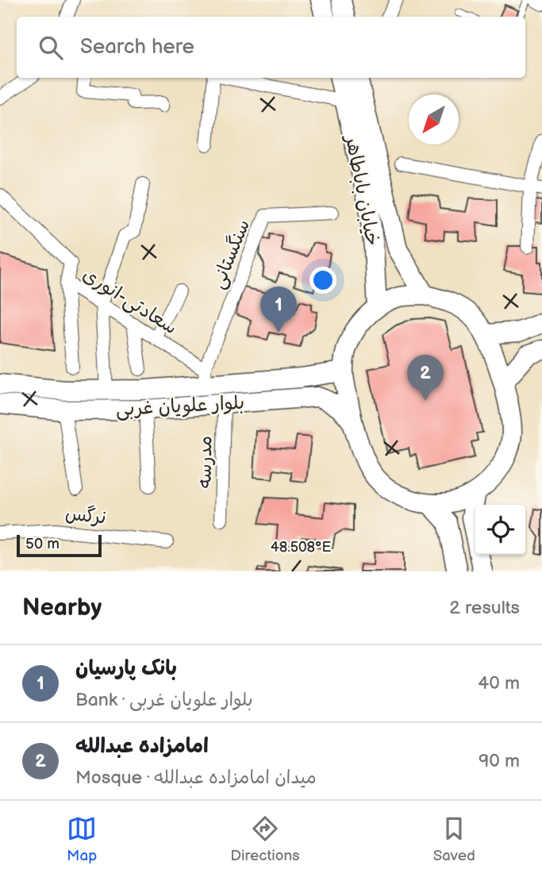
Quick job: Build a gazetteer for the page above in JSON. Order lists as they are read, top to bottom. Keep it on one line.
{"streets":{"main road":["خیابان باباطاهر","بلوار علویان غربی"],"street":["سنگستانی","سعادتی-انوری","مدرسه","نرگس"]},"crossings":[["خیابان باباطاهر","بلوار علویان غربی"],["سنگستانی","سعادتی-انوری"],["سنگستانی","بلوار علویان غربی"],["سعادتی-انوری","بلوار علویان غربی"],["بلوار علویان غربی","مدرسه"]],"scale_bar":"50 m","north":"bottom left","page":{"search":"Search here","pins":["1","2"],"scale":"50 m","heading":["Nearby","2 results"],"list":[{"mark":"1","name":"بانک پارسیان","note":"Bank · بلوار علویان غربی","value":"40 m"},{"mark":"2","name":"امامزاده عبدالله","note":"Mosque · میدان امامزاده عبدالله","value":"90 m"}],"nav":["Map","Directions","Saved"]},"coordinates":["48.508°E"]}
